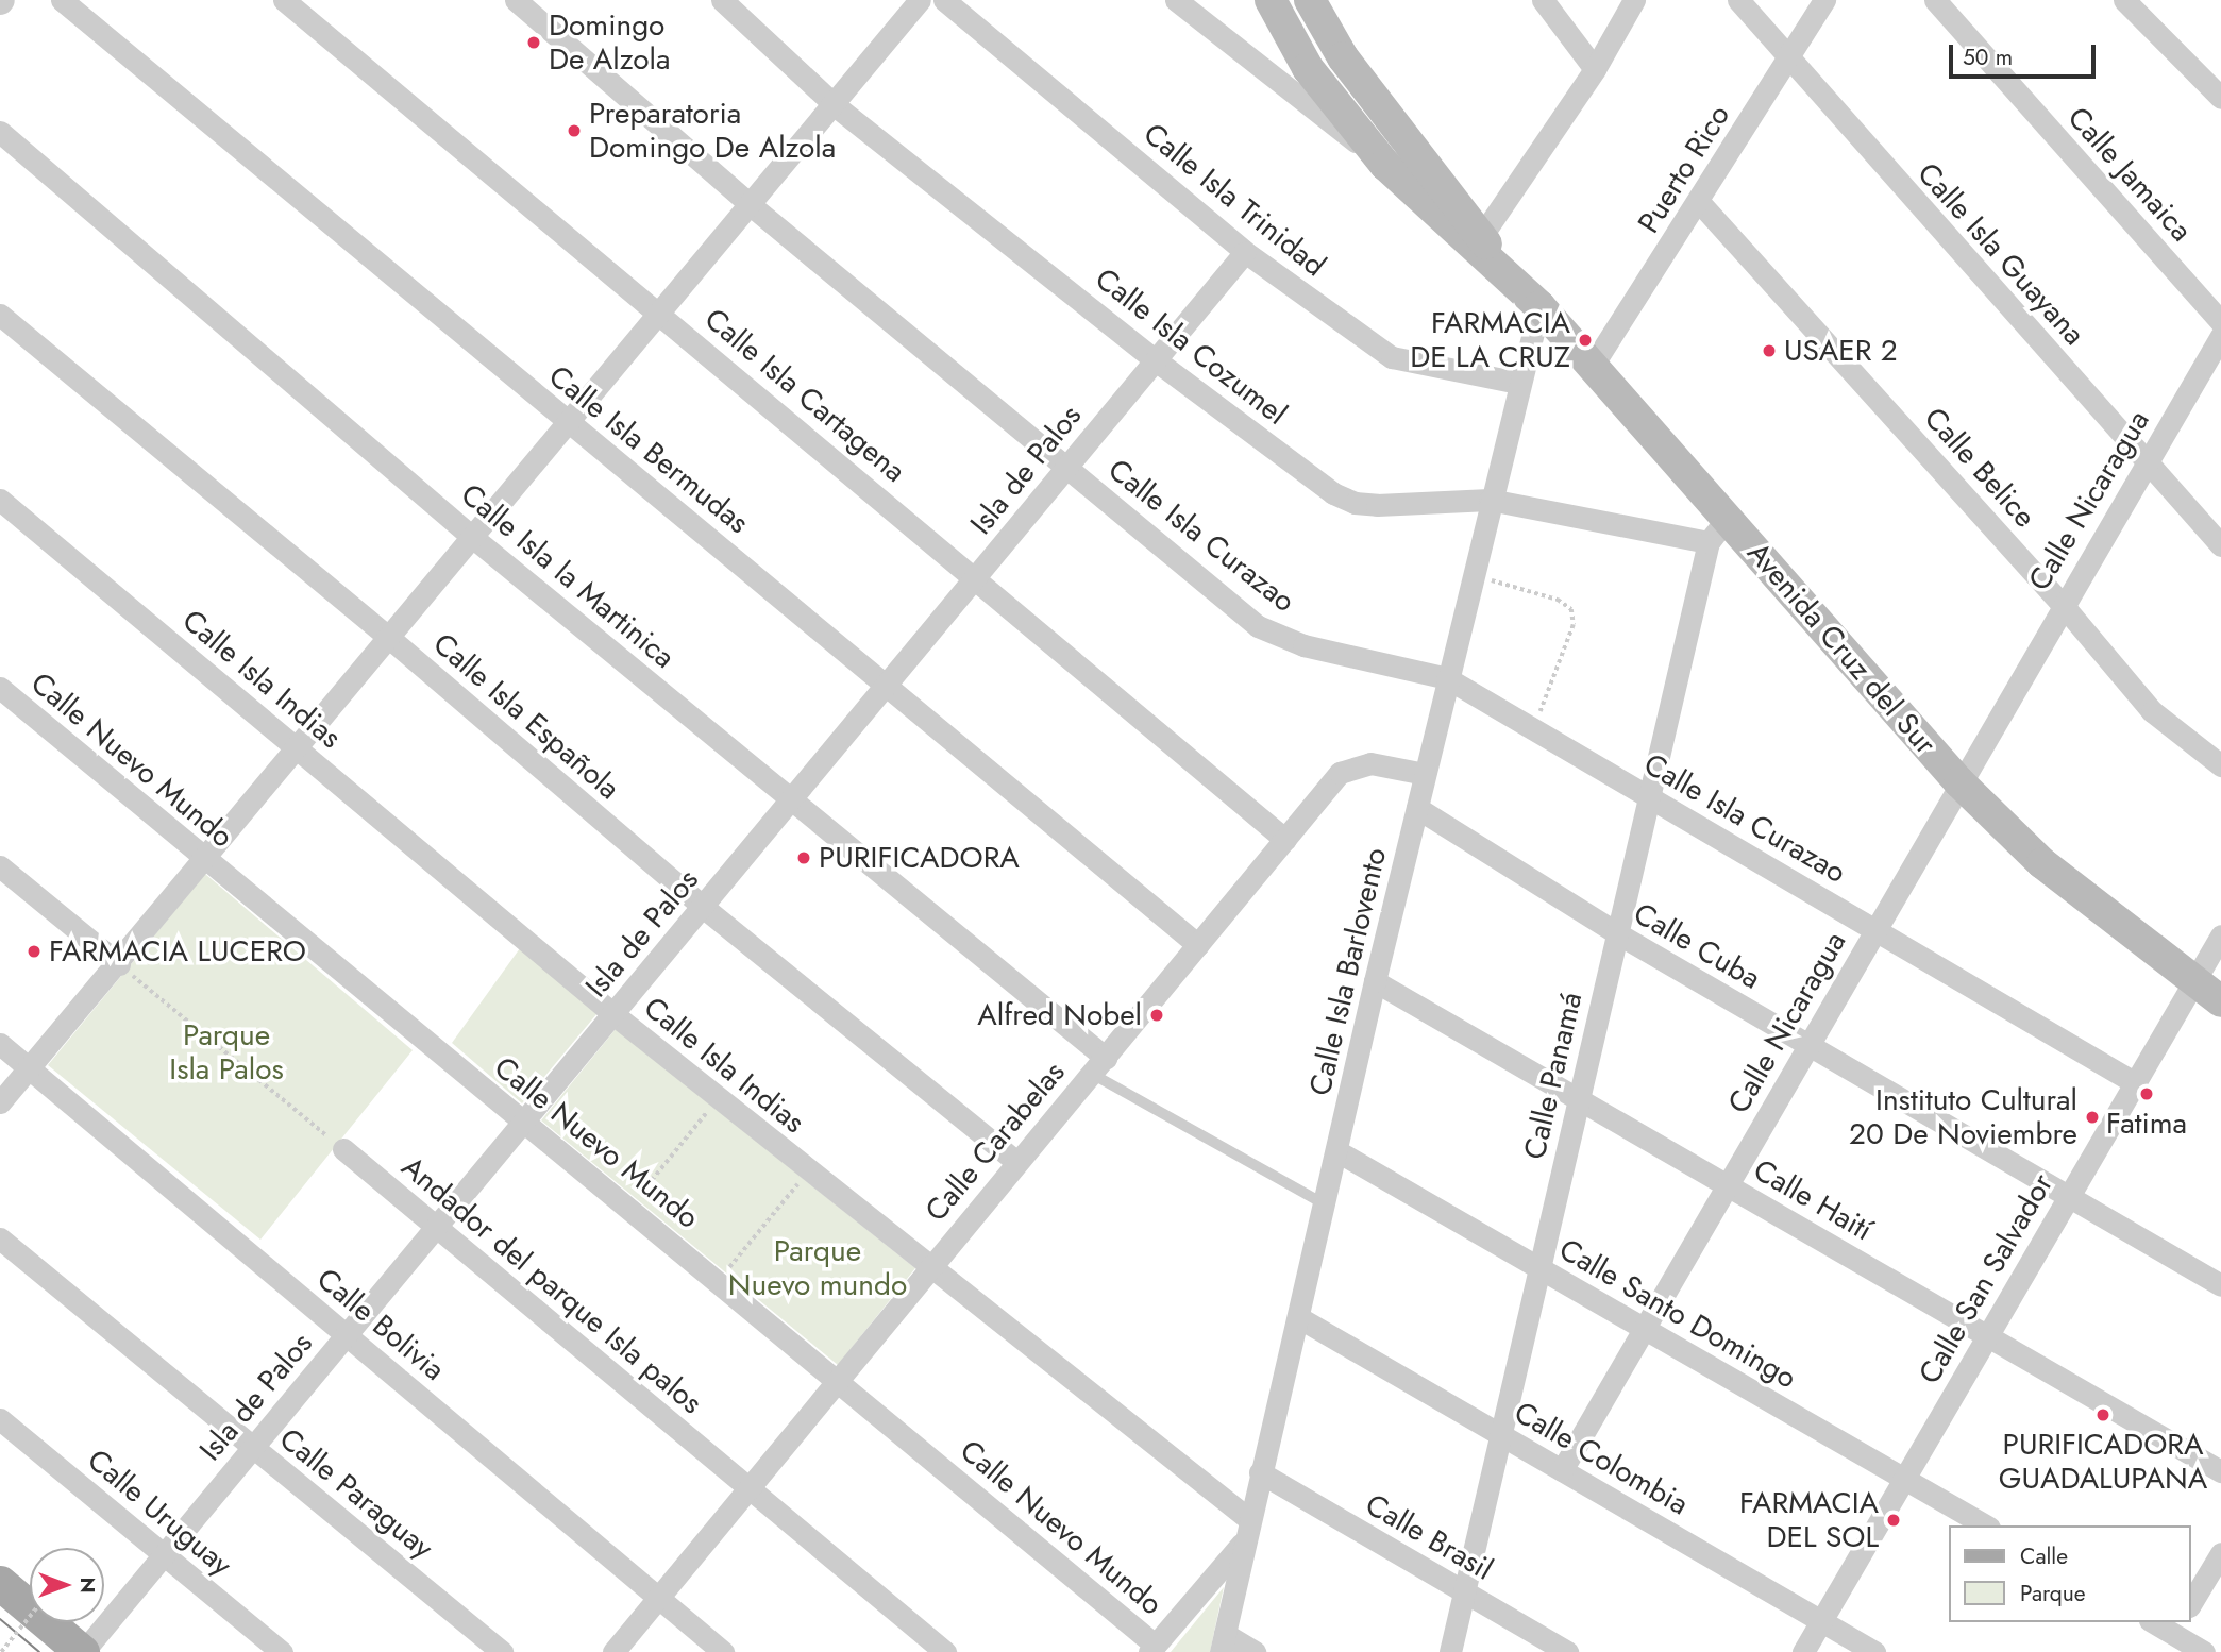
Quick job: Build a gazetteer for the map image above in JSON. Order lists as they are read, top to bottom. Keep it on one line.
{"streets":{"main road":["Avenida Cruz del Sur"],"street":["Puerto Rico","Calle Jamaica","Calle Isla Trinidad","Calle Isla Guayana","Calle Isla Cozumel","Calle Isla Cartagena","Calle Isla Bermudas","Calle Belice","Isla de Palos","Calle Nicaragua","Calle Isla Curazao","Calle Isla la Martinica","Calle Isla Indias","Calle Isla Española","Calle Nuevo Mundo","Calle Cuba","Calle Isla Barlovento","Calle Panamá","Calle Carabelas","Calle Haití","Calle San Salvador","Andador del parque Isla palos","Calle Santo Domingo","Calle Bolivia","Calle Colombia","Calle Paraguay","Calle Uruguay","Calle Brasil"]},"crossings":[["Puerto Rico","Calle Isla Guayana"],["Puerto Rico","Calle Belice"],["Puerto Rico","Avenida Cruz del Sur"],["Calle Isla Trinidad","Isla de Palos"],["Calle Isla Trinidad","Calle Isla Barlovento"],["Calle Isla Guayana","Calle Nicaragua"],["Calle Isla Cozumel","Isla de Palos"],["Calle Isla Cozumel","Avenida Cruz del Sur"],["Calle Isla Cozumel","Calle Isla Barlovento"],["Calle Isla Cozumel","Calle Panamá"],["Calle Isla Cartagena","Isla de Palos"],["Calle Isla Cartagena","Calle Carabelas"],["Calle Isla Bermudas","Isla de Palos"],["Calle Isla Bermudas","Calle Carabelas"],["Calle Belice","Calle Nicaragua"],["Isla de Palos","Calle Isla Curazao"],["Isla de Palos","Calle Isla la Martinica"],["Isla de Palos","Calle Isla Indias"],["Isla de Palos","Calle Isla Española"],["Isla de Palos","Calle Nuevo Mundo"],["Isla de Palos","Andador del parque Isla palos"],["Isla de Palos","Calle Bolivia"],["Isla de Palos","Calle Paraguay"],["Isla de Palos","Calle Uruguay"],["Calle Nicaragua","Calle Isla Curazao"],["Calle Nicaragua","Avenida Cruz del Sur"],["Calle Nicaragua","Calle Cuba"],["Calle Nicaragua","Calle Haití"],["Calle Nicaragua","Calle Santo Domingo"],["Calle Nicaragua","Calle Colombia"],["Calle Isla Curazao","Calle Isla Barlovento"],["Calle Isla Curazao","Calle Panamá"],["Calle Isla Curazao","Calle San Salvador"],["Calle Isla la Martinica","Calle Carabelas"],["Avenida Cruz del Sur","Calle Isla Barlovento"],["Avenida Cruz del Sur","Calle Panamá"],["Avenida Cruz del Sur","Calle San Salvador"],["Calle Isla Indias","Calle Isla Barlovento"],["Calle Isla Indias","Calle Carabelas"],["Calle Isla Española","Calle Carabelas"],["Calle Nuevo Mundo","Calle Carabelas"],["Calle Cuba","Calle Isla Barlovento"],["Calle Cuba","Calle Panamá"],["Calle Cuba","Calle San Salvador"],["Calle Isla Barlovento","Calle Carabelas"],["Calle Isla Barlovento","Calle Haití"],["Calle Isla Barlovento","Calle Santo Domingo"],["Calle Isla Barlovento","Calle Colombia"],["Calle Isla Barlovento","Calle Brasil"],["Calle Panamá","Calle Haití"],["Calle Panamá","Calle Santo Domingo"],["Calle Panamá","Calle Colombia"],["Calle Panamá","Calle Brasil"],["Calle Carabelas","Andador del parque Isla palos"],["Calle Carabelas","Calle Bolivia"],["Calle Haití","Calle San Salvador"],["Calle San Salvador","Calle Santo Domingo"],["Calle San Salvador","Calle Colombia"]],"parks":["Parque Isla Palos","Parque Nuevo mundo"],"places":["Domingo De Alzola","Preparatoria Domingo De Alzola","FARMACIA DE LA CRUZ","USAER 2","PURIFICADORA","FARMACIA LUCERO","Alfred Nobel","Fatima","Instituto Cultural 20 De Noviembre","PURIFICADORA GUADALUPANA","FARMACIA DEL SOL"],"legend":["Calle","Parque"],"scale_bar":"50 m","north":"right"}
